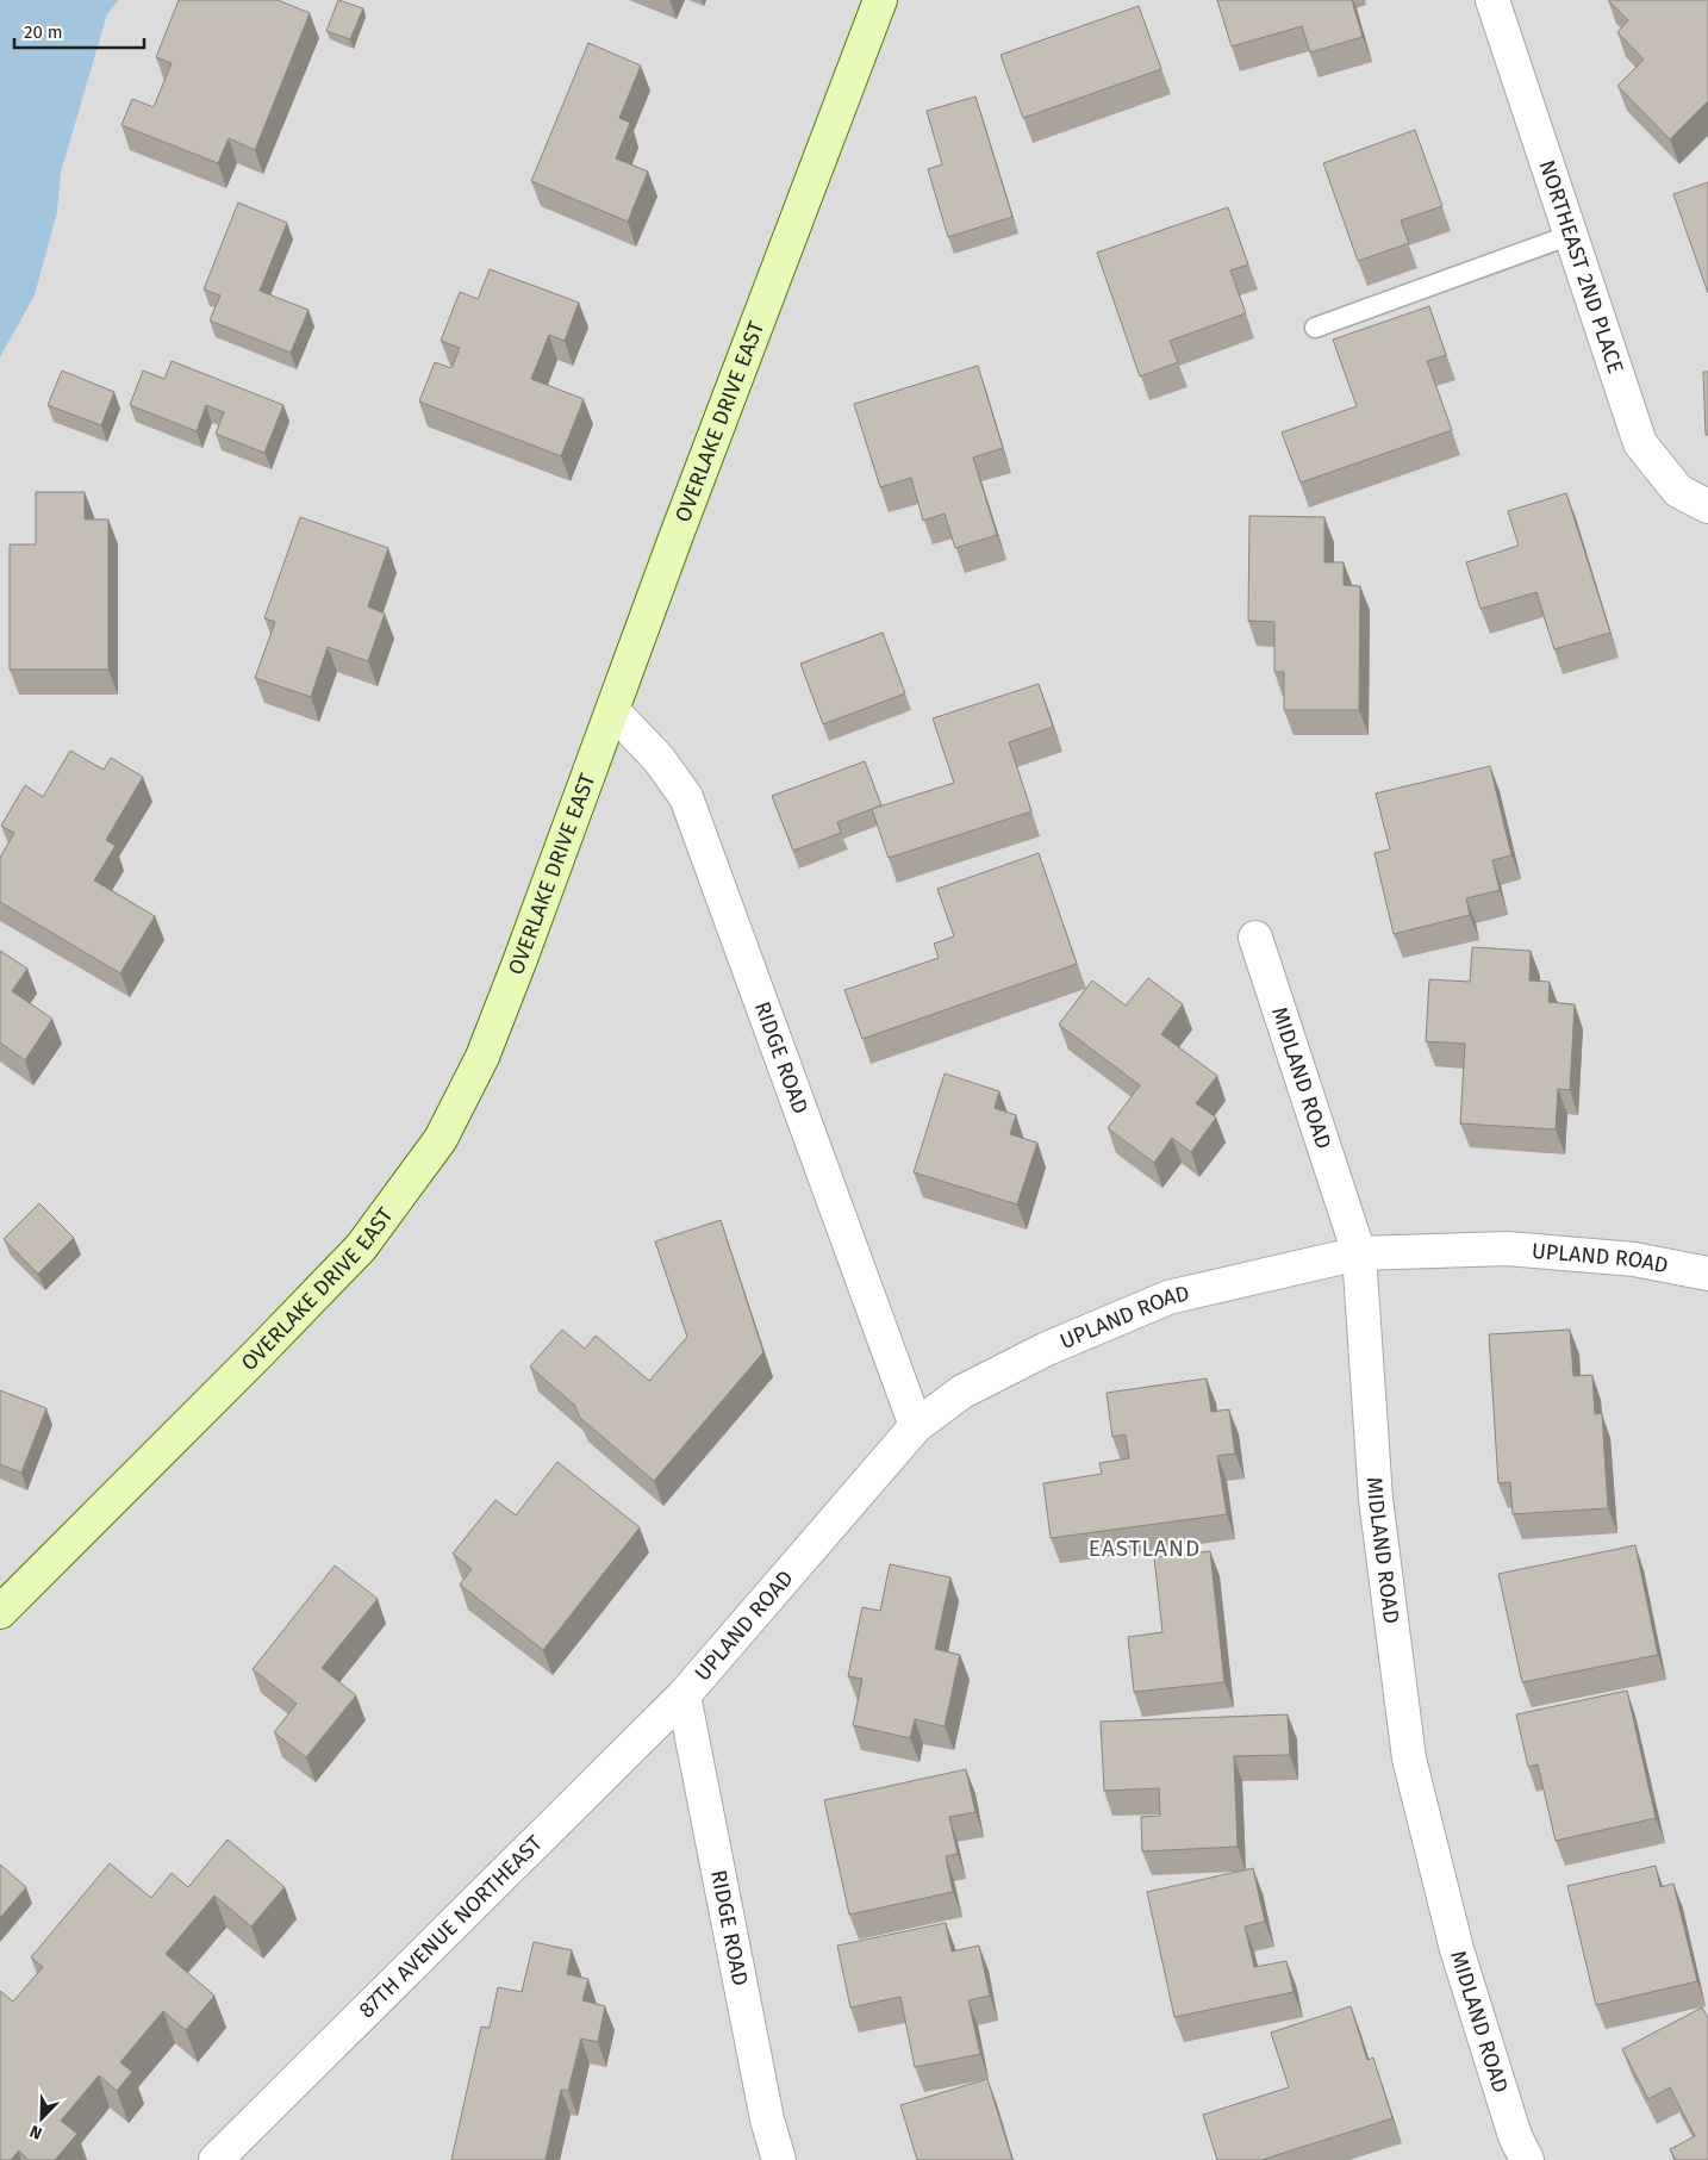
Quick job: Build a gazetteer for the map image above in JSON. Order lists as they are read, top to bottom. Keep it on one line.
{"streets":{"street":["NORTHEAST 2ND PLACE","OVERLAKE DRIVE EAST","RIDGE ROAD","MIDLAND ROAD","UPLAND ROAD","87TH AVENUE NORTHEAST"]},"crossings":[["OVERLAKE DRIVE EAST","RIDGE ROAD"],["RIDGE ROAD","UPLAND ROAD"],["RIDGE ROAD","87TH AVENUE NORTHEAST"],["MIDLAND ROAD","UPLAND ROAD"],["UPLAND ROAD","87TH AVENUE NORTHEAST"]],"districts":["EASTLAND"],"scale_bar":"20 m","north":"bottom left"}
